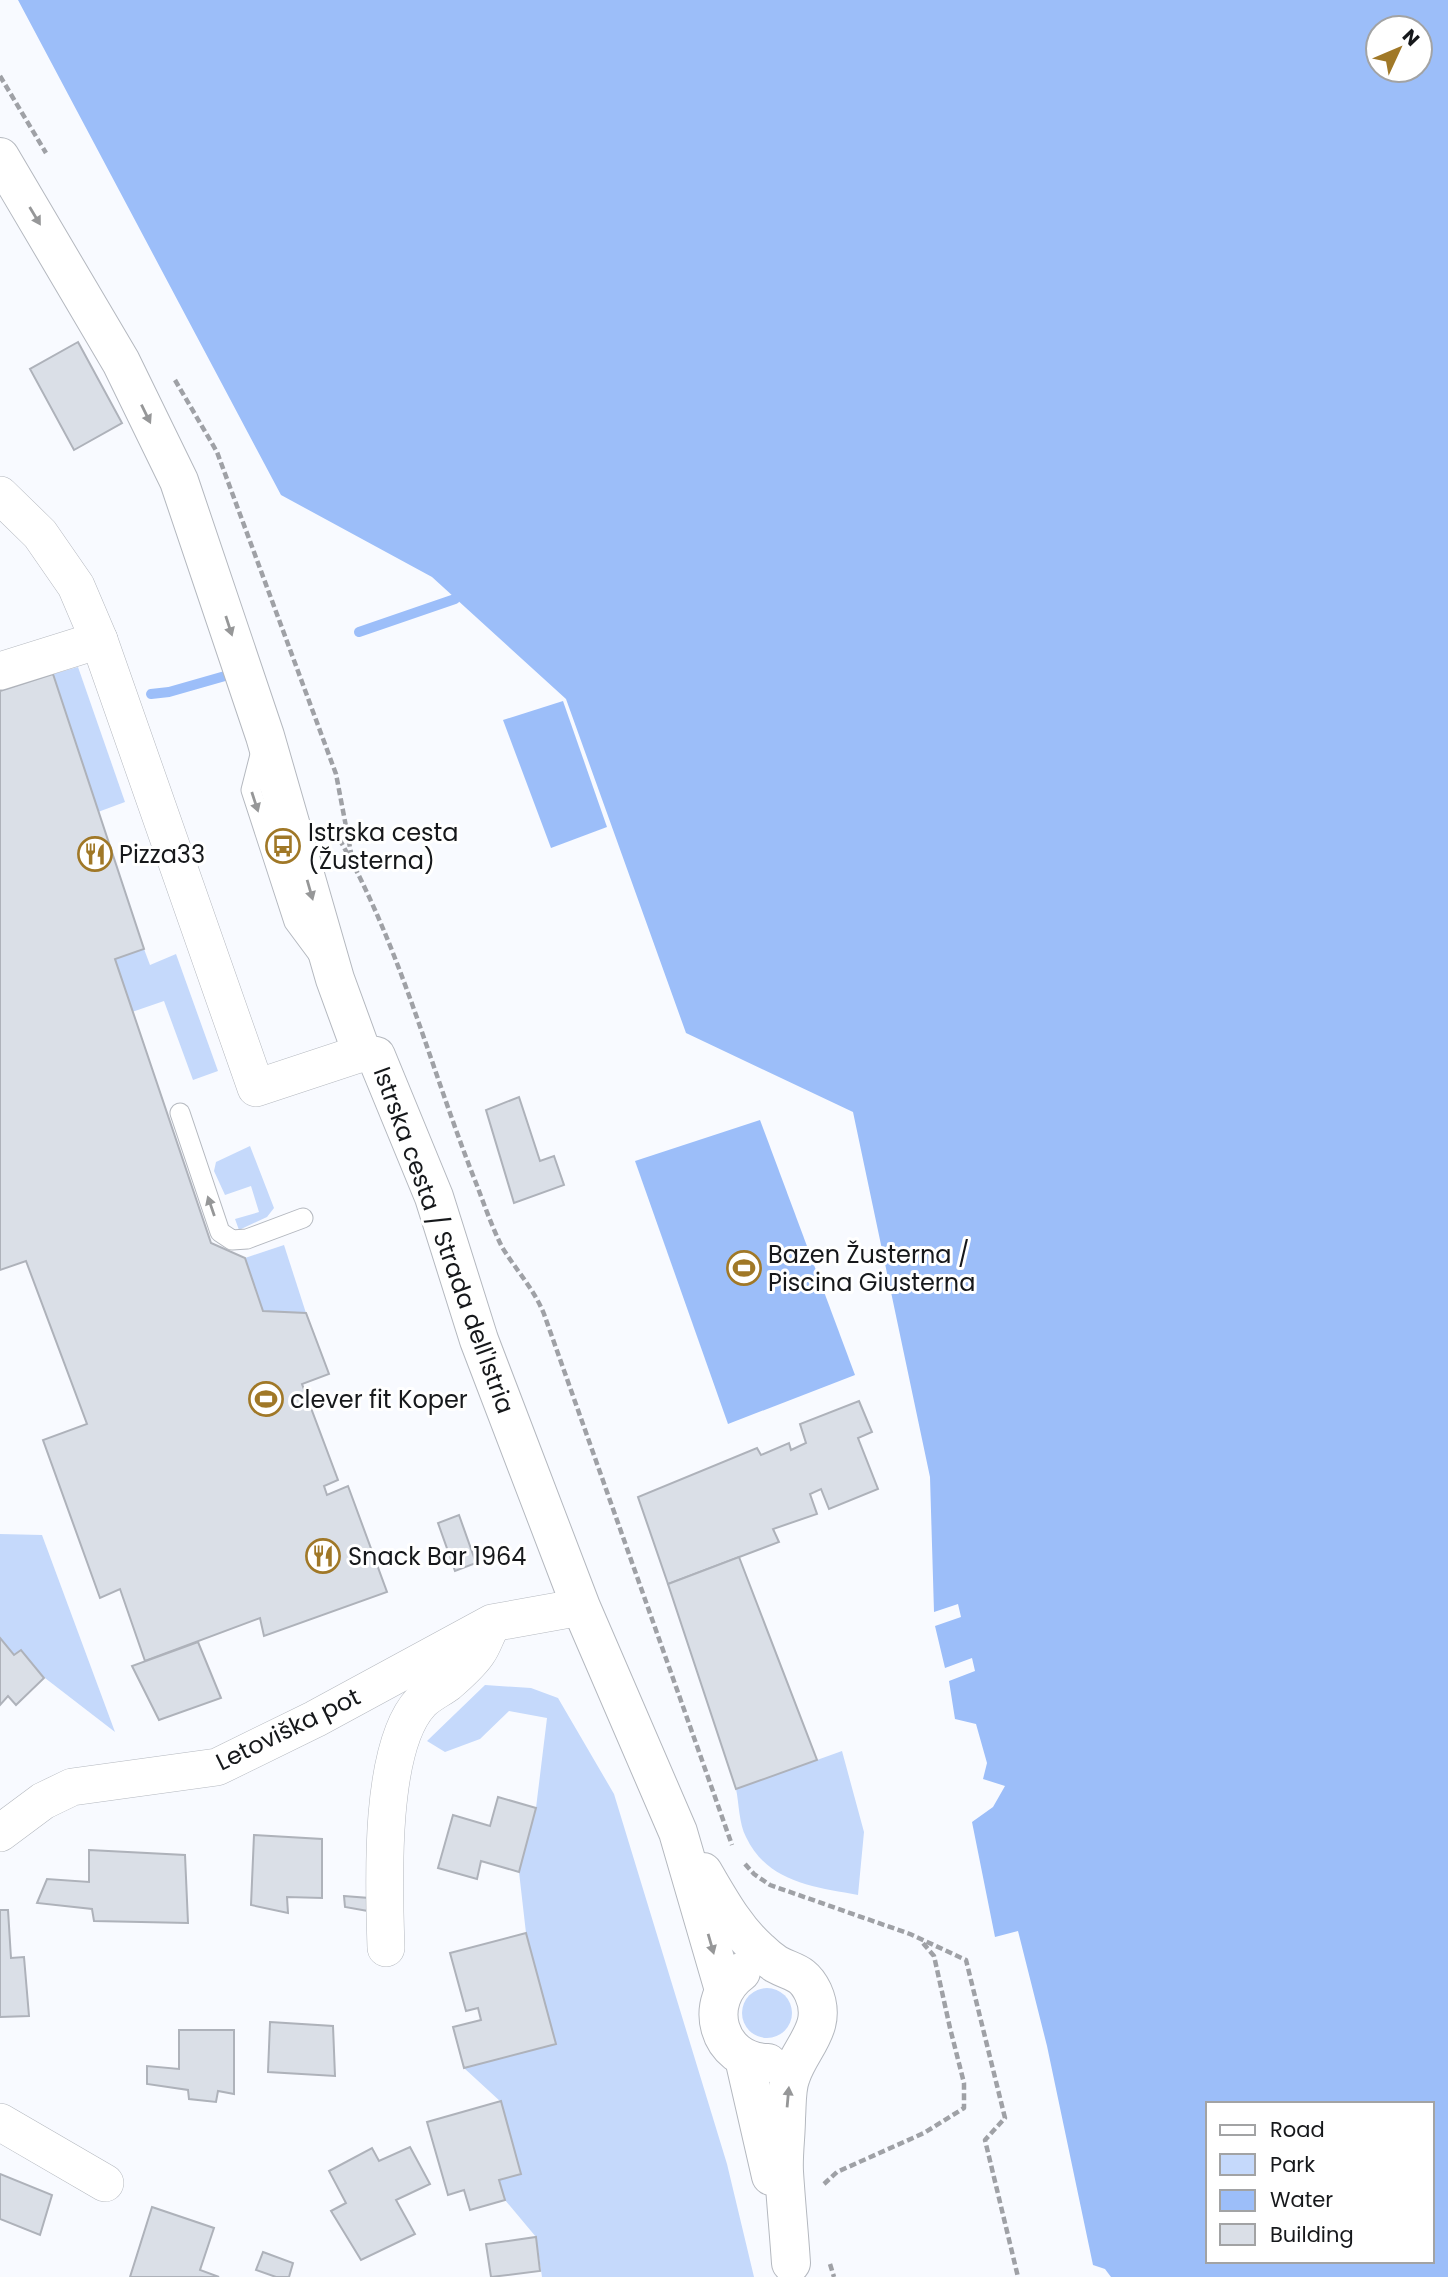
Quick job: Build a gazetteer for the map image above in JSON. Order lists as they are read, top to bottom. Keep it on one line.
{"streets":{"street":["Istrska cesta / Strada dell'Istria","Letoviška pot"]},"crossings":[["Istrska cesta / Strada dell'Istria","Letoviška pot"]],"places":{"bus stop":["Istrska cesta (Žusterna)"],"restaurant":["Pizza33","Snack Bar 1964"],"sports":["Bazen Žusterna / Piscina Giusterna","clever fit Koper"]},"legend":["Road","Park","Water","Building"],"north":"top right"}
